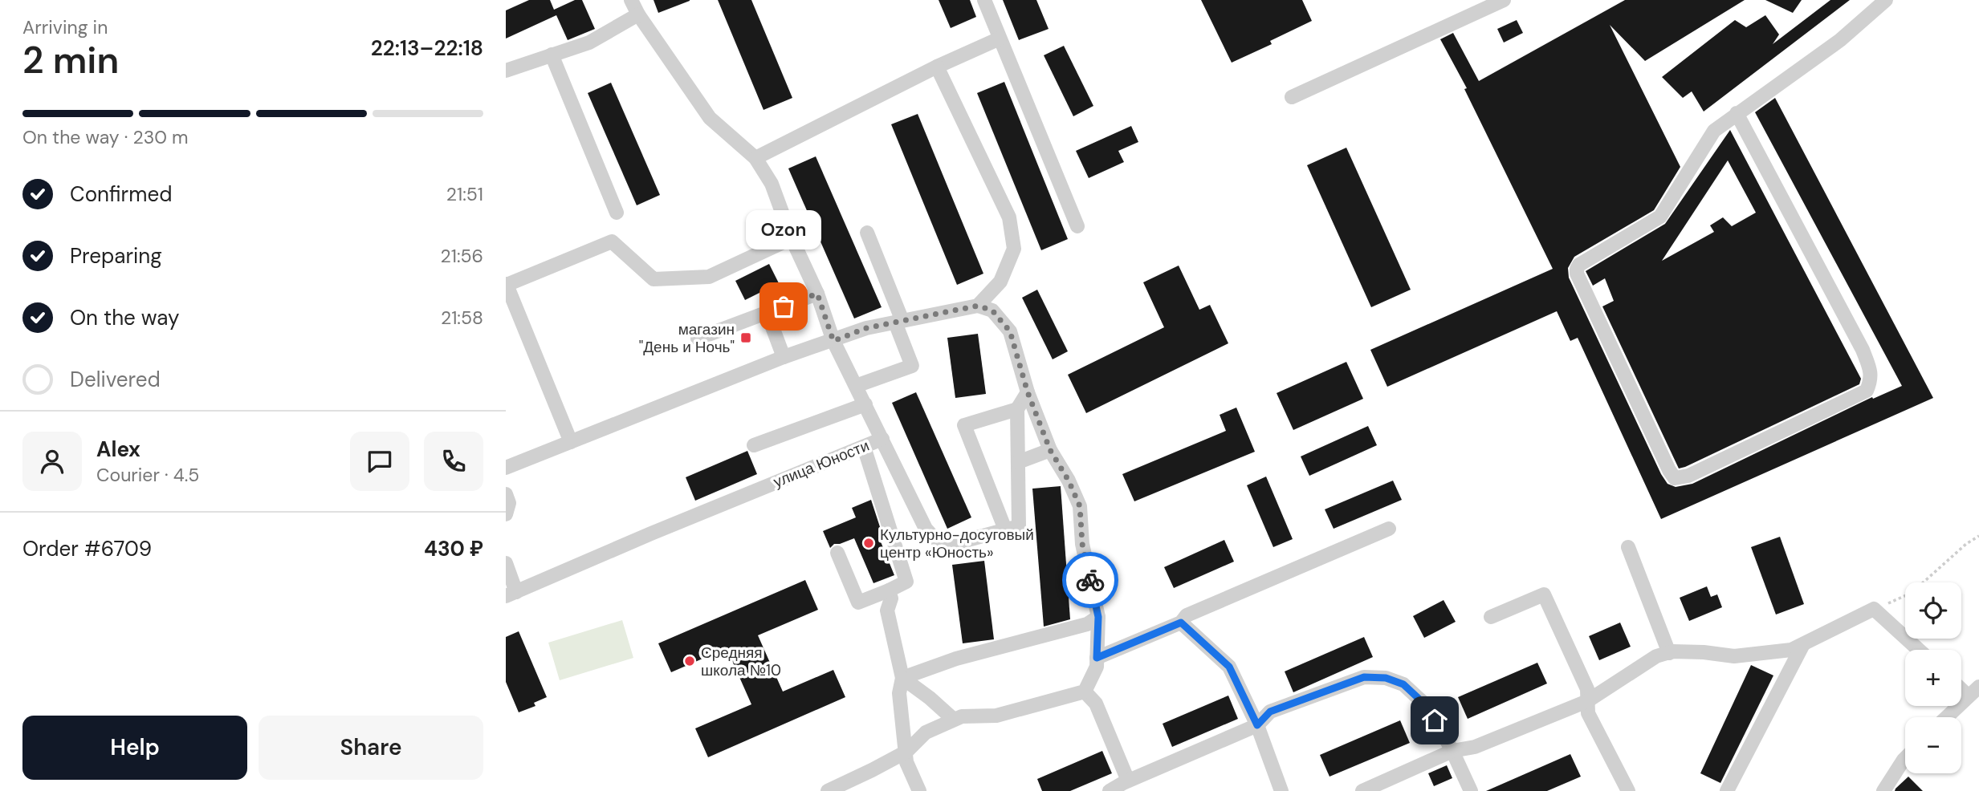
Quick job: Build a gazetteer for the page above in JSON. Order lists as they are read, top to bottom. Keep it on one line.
{"streets":{"street":["улица Юности"]},"places":{"other":["Ozon","Культурно-досуговый центр «Юность»","Средняя школа №10"],"transit":["магазин \"День и Ночь\""]},"page":{"heading":["2 min","Arriving in","22:13–22:18"],"panel":["Alex","Courier · 4.5","Order #6709","430 ₽"],"bar":"On the way · 230 m","list":[["Confirmed","21:51"],["Preparing","21:56"],["On the way","21:58"],"Delivered"],"bubble":"Ozon","map_buttons":["+","−"],"buttons":["Help","Share"]}}
